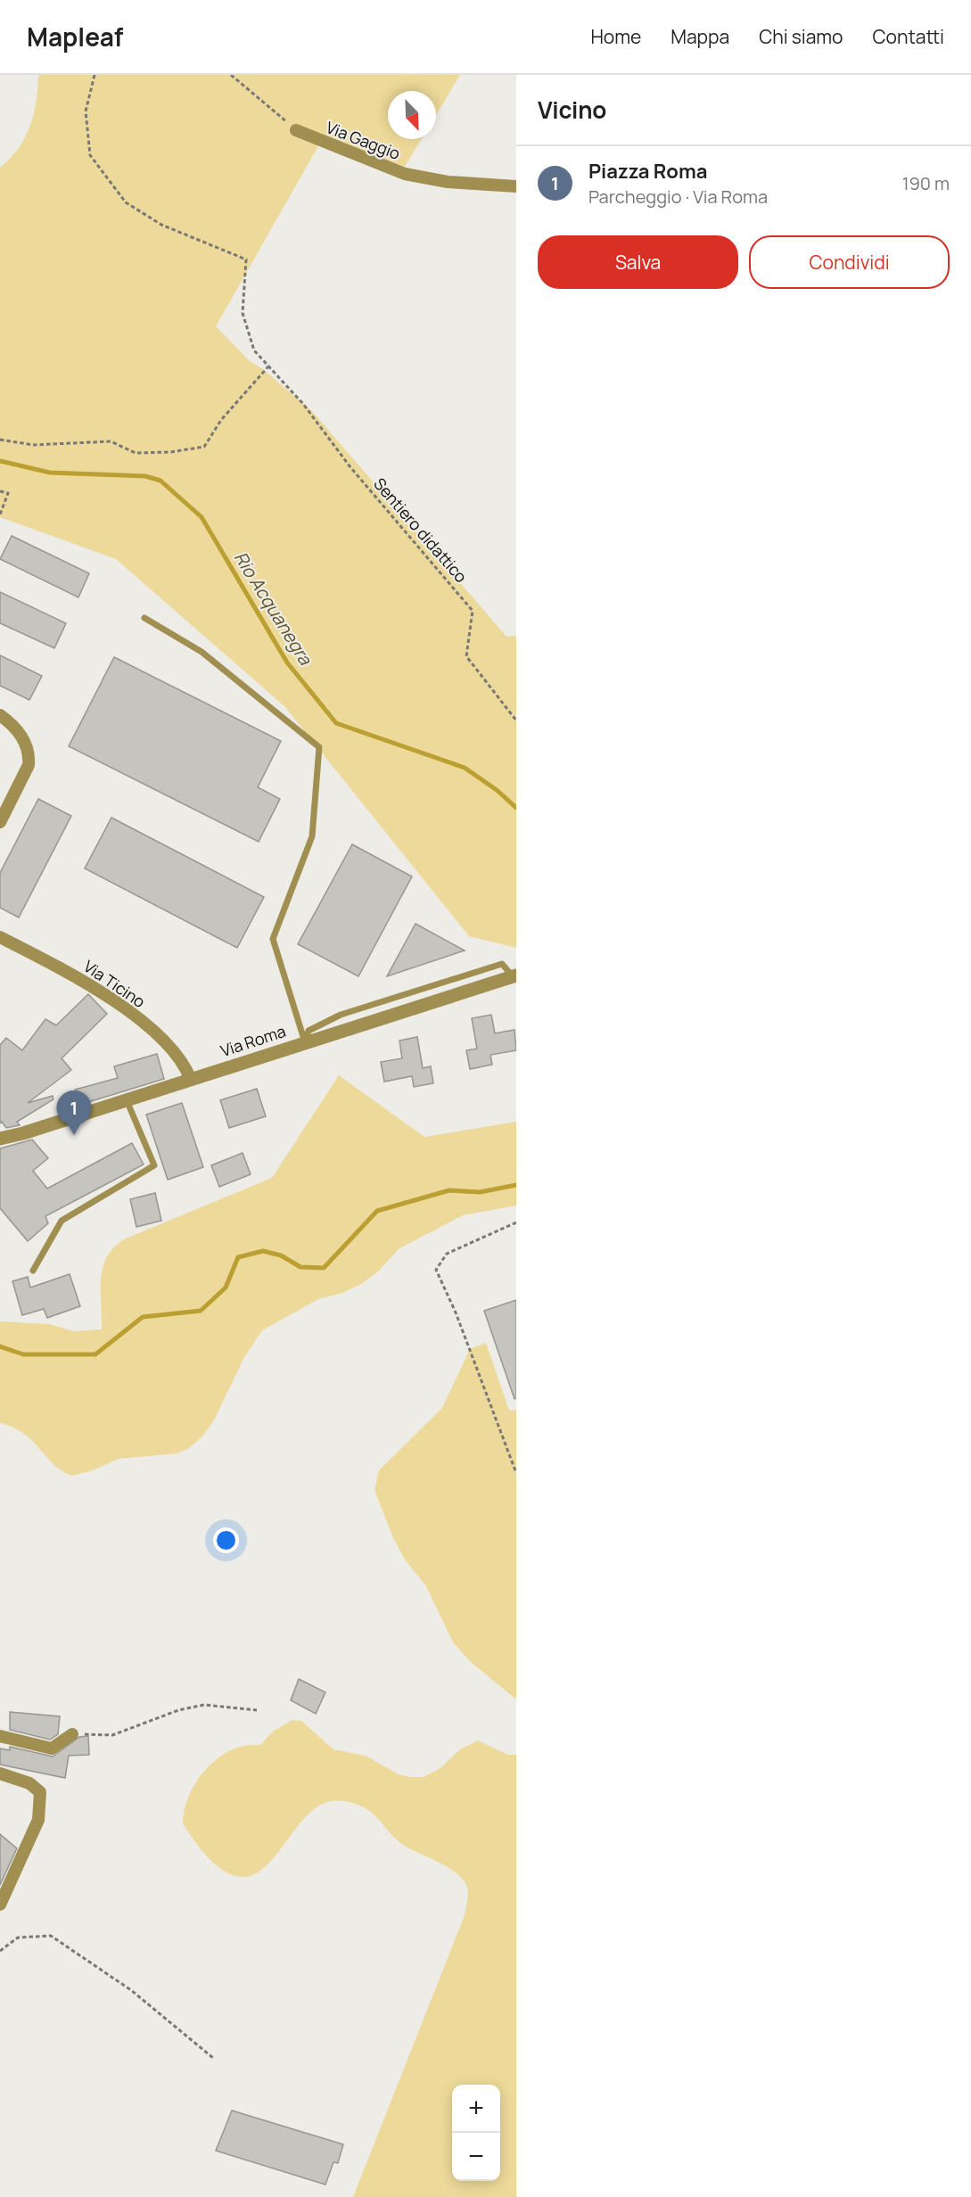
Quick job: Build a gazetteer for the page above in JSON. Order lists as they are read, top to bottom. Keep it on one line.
{"streets":{"street":["Via Gaggio","Via Ticino","Via Roma"],"path":["Sentiero didattico"]},"crossings":[["Via Ticino","Via Roma"]],"water":["Rio Acquanegra"],"north":"bottom right","page":{"header":"Mapleaf","nav":["Home","Mappa","Chi siamo","Contatti"],"heading":"Vicino","list":[{"mark":"1","name":"Piazza Roma","note":"Parcheggio · Via Roma","value":"190 m"}],"buttons":["Salva","Condividi"],"pins":"1","map_buttons":["+","−"]}}
